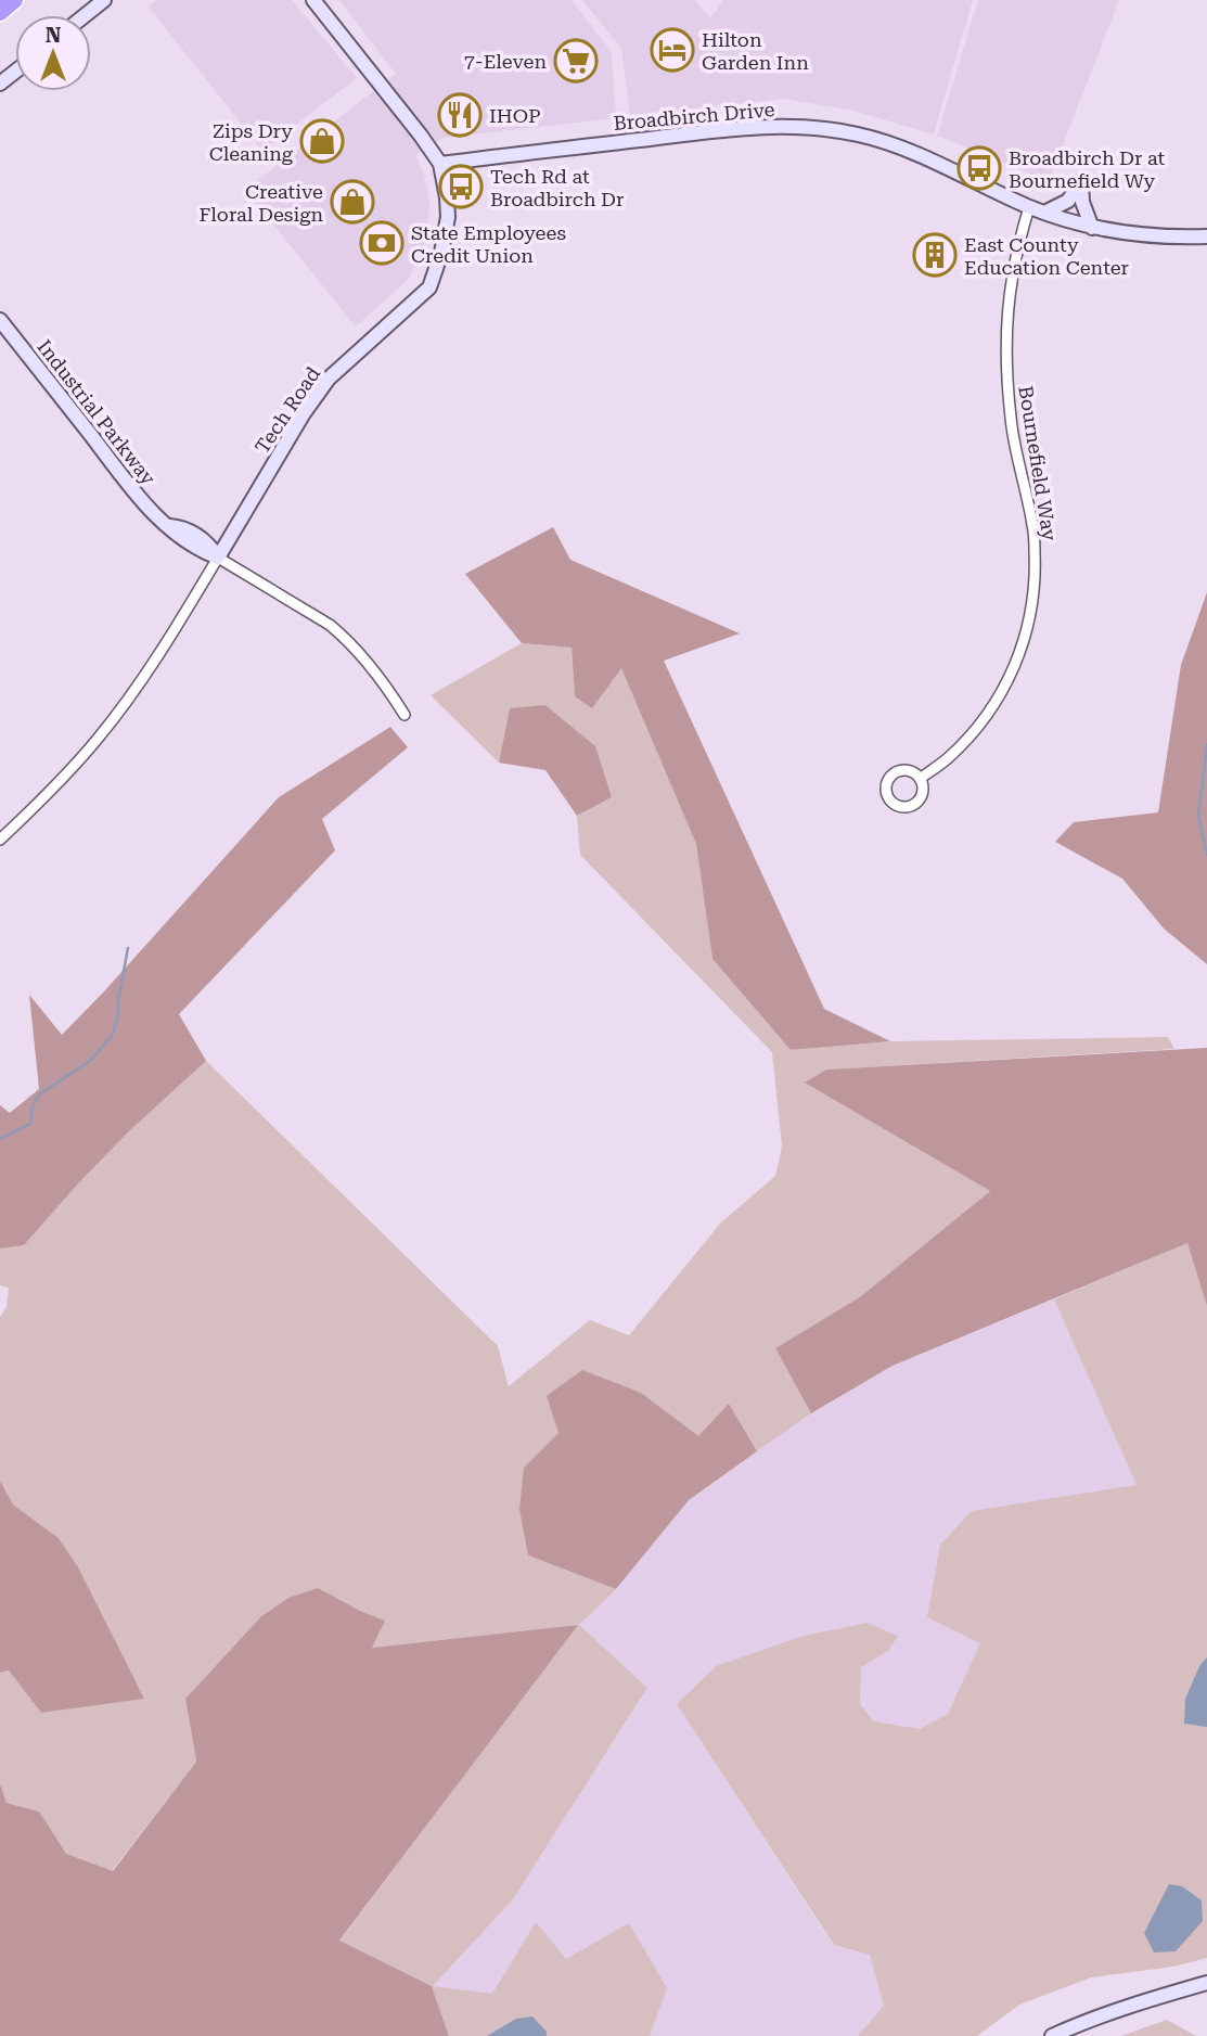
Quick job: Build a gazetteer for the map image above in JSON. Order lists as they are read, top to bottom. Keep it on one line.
{"streets":{"street":["Broadbirch Drive","Tech Road","Industrial Parkway","Bournefield Way"]},"crossings":[["Broadbirch Drive","Tech Road"],["Broadbirch Drive","Bournefield Way"],["Tech Road","Industrial Parkway"]],"places":{"hotel":["Hilton Garden Inn"],"supermarket":["7-Eleven"],"restaurant":["IHOP"],"shop":["Zips Dry Cleaning","Creative Floral Design"],"bus stop":["Broadbirch Dr at Bournefield Wy","Tech Rd at Broadbirch Dr"],"bank":["State Employees Credit Union"],"building":["East County Education Center"]},"north":"top"}
